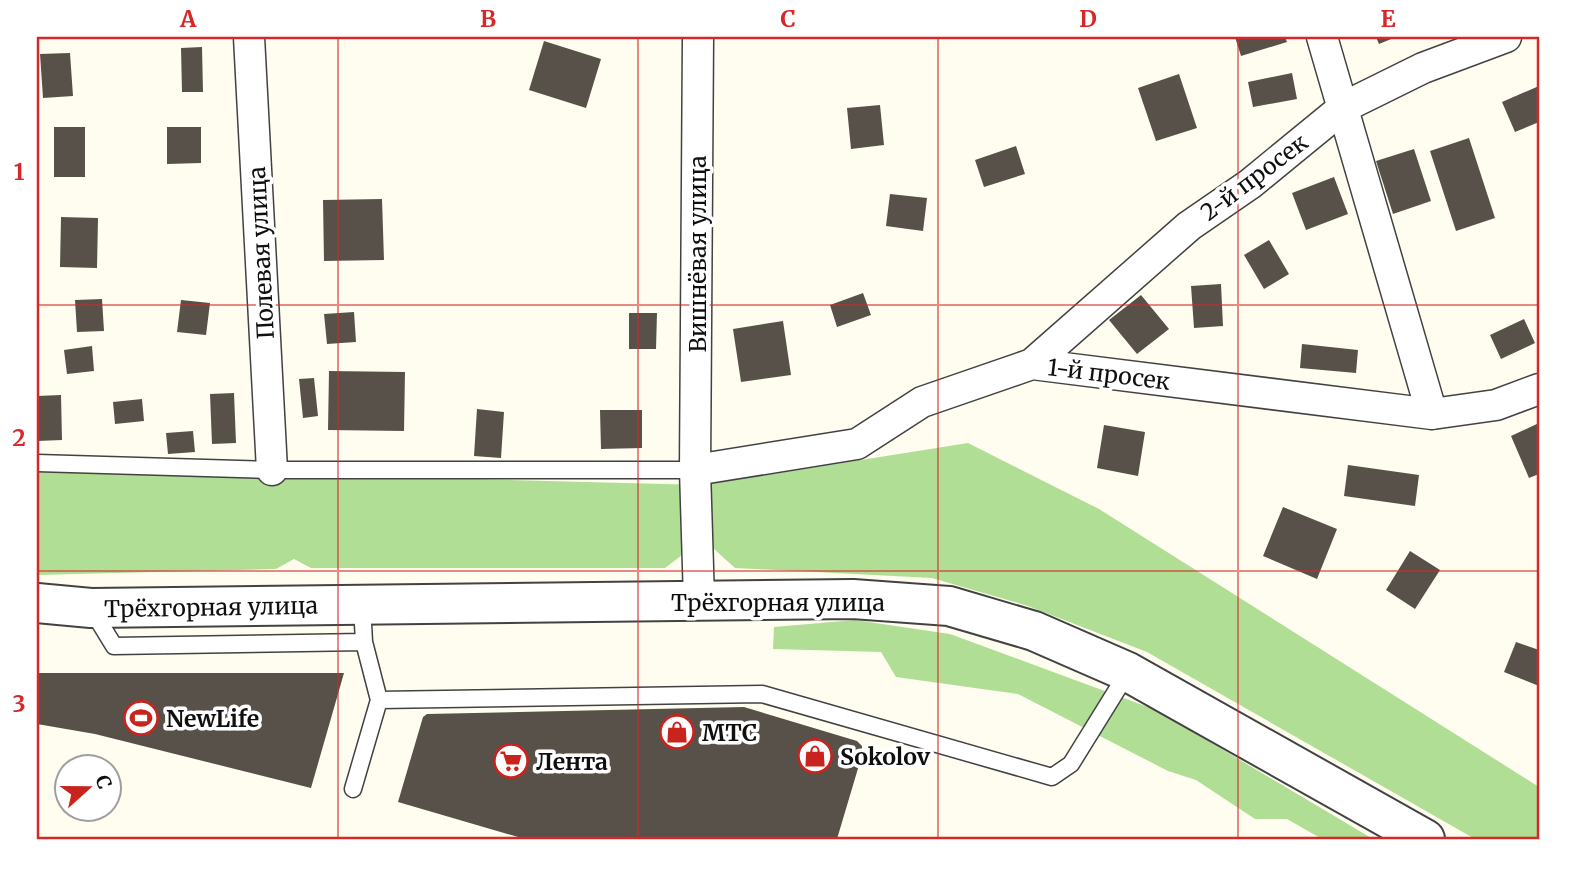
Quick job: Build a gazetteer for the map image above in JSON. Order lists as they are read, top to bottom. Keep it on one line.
{"streets":{"street":["2-й просек","Полевая улица","Вишнёвая улица","1-й просек","Трёхгорная улица"]},"crossings":[["2-й просек","1-й просек"],["Вишнёвая улица","1-й просек"],["Вишнёвая улица","Трёхгорная улица"]],"places":{"sports":["NewLife"],"shop":["МТС","Sokolov"],"supermarket":["Лента"]},"north":"right","grid":{"columns":["A","B","C","D","E"],"rows":["1","2","3"]}}
